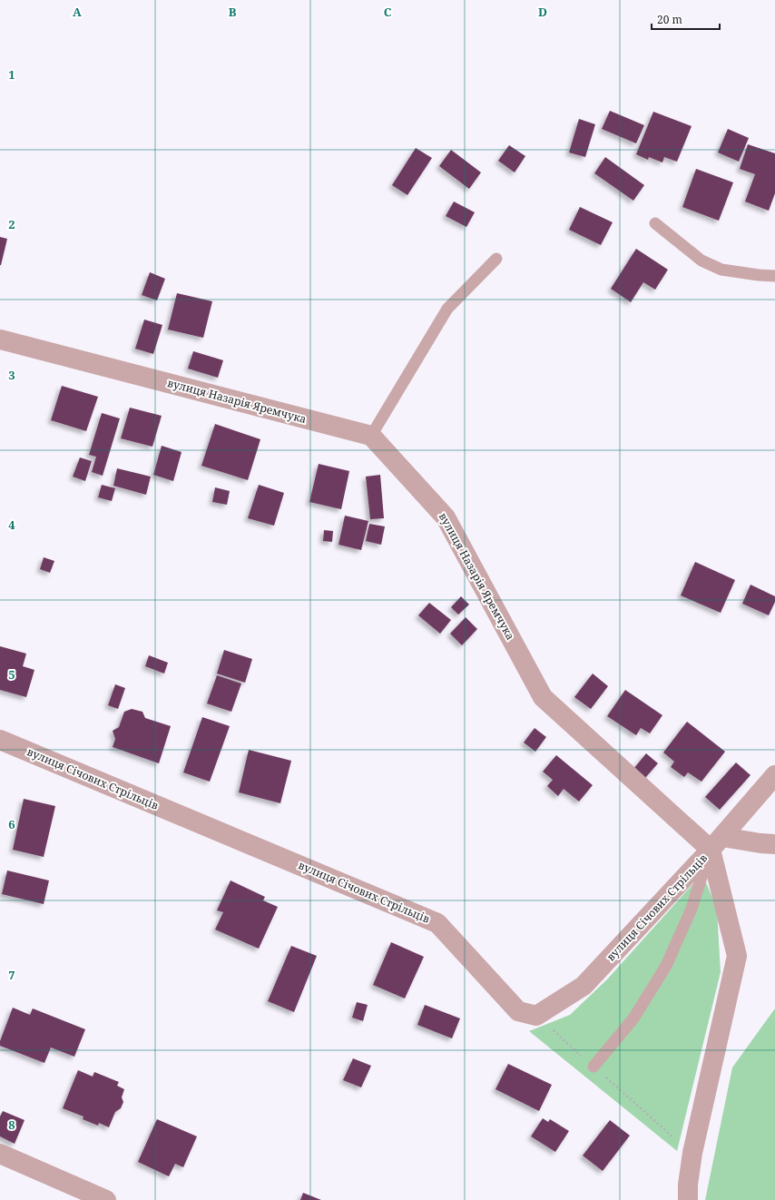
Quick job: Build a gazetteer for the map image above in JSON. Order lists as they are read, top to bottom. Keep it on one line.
{"streets":{"street":["вулиця Назарія Яремчука","вулиця Січових Стрільців"]},"crossings":[["вулиця Назарія Яремчука","вулиця Січових Стрільців"]],"scale_bar":"20 m","grid":{"columns":["A","B","C","D"],"rows":["1","2","3","4","5","6","7","8"]}}
